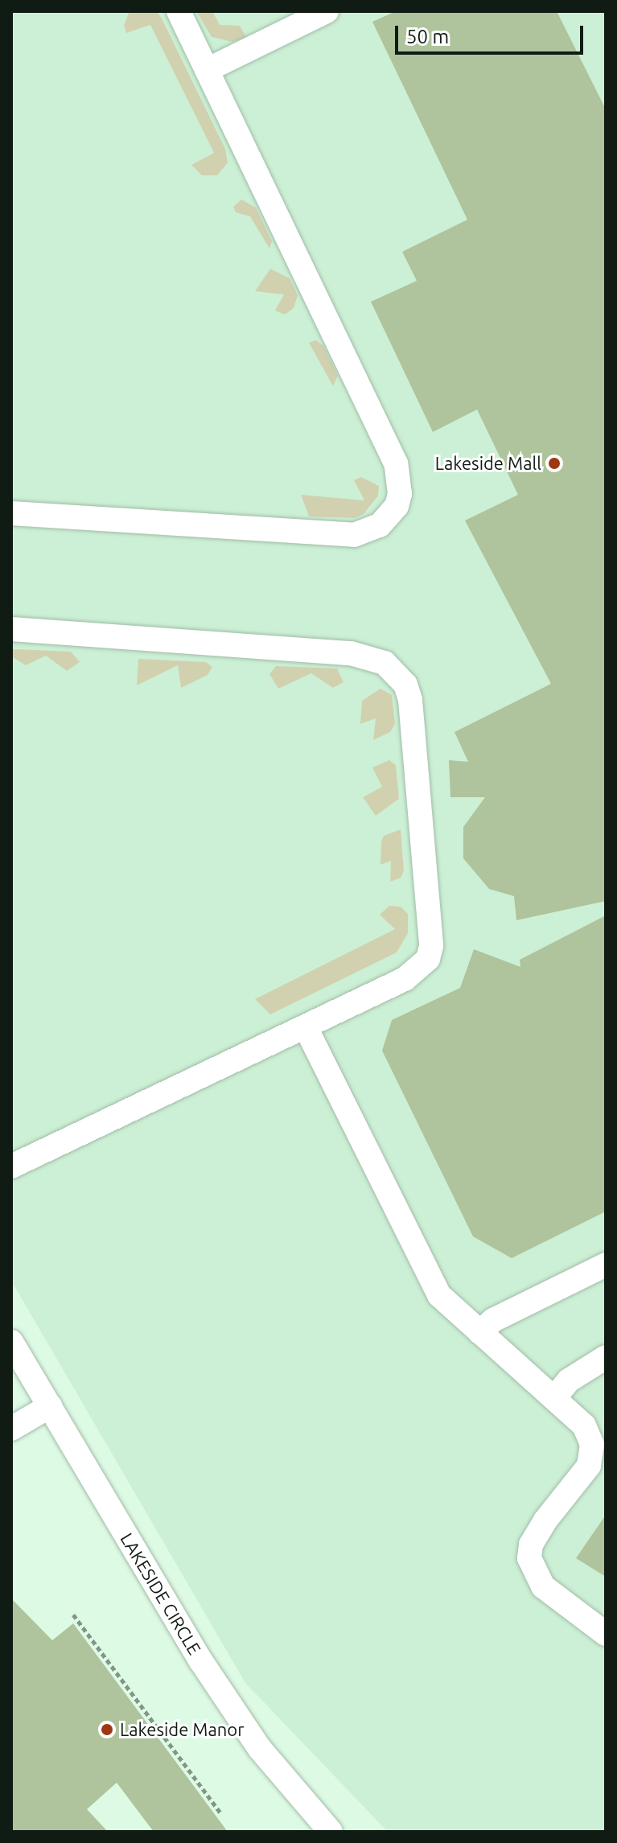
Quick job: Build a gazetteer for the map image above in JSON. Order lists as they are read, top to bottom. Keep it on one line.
{"streets":{"street":["LAKESIDE CIRCLE"]},"places":["Lakeside Mall","Lakeside Manor"],"scale_bar":"50 m"}
